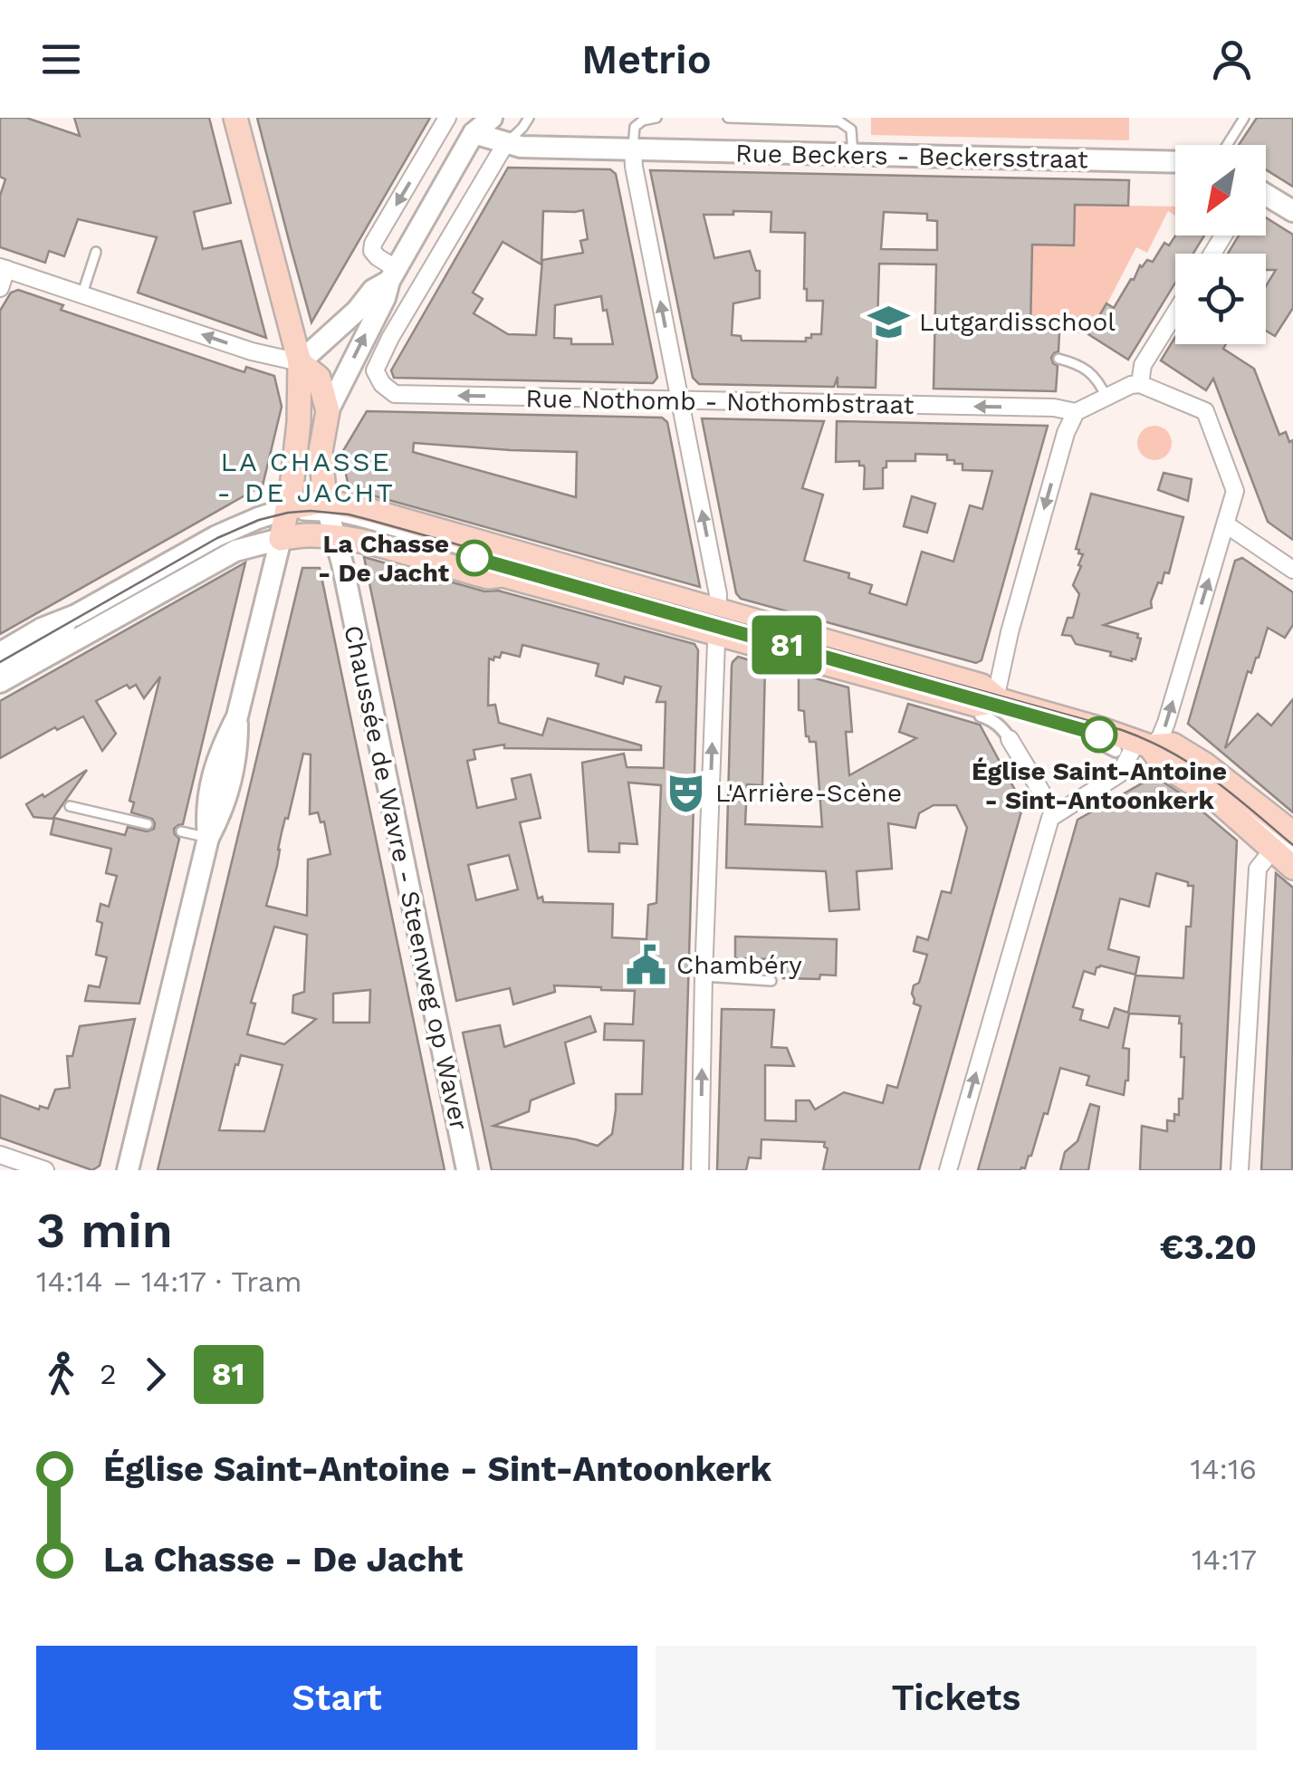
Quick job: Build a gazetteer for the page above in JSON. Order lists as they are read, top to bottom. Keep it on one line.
{"streets":{"main road":["Chaussée de Wavre - Steenweg op Waver"],"street":["Rue Beckers - Beckersstraat","Rue Nothomb - Nothombstraat"]},"crossings":[["Rue Beckers - Beckersstraat","Rue Nothomb - Nothombstraat"]],"districts":["LA CHASSE - DE JACHT"],"places":{"school or university":["Lutgardisschool"],"other":["La Chasse - De Jacht","Église Saint-Antoine - Sint-Antoonkerk"],"theatre":["L'Arrière-Scène"],"public building":["Chambéry"]},"lines":["tram line 81"],"north":"bottom left","page":{"header":"Metrio","on_map":"81","heading":["3 min","14:14 – 14:17 · Tram","€3.20"],"legs":["2","81"],"list":[{"name":"Église Saint-Antoine - Sint-Antoonkerk","value":"14:16"},{"name":"La Chasse - De Jacht","value":"14:17"}],"buttons":["Start","Tickets"]}}
